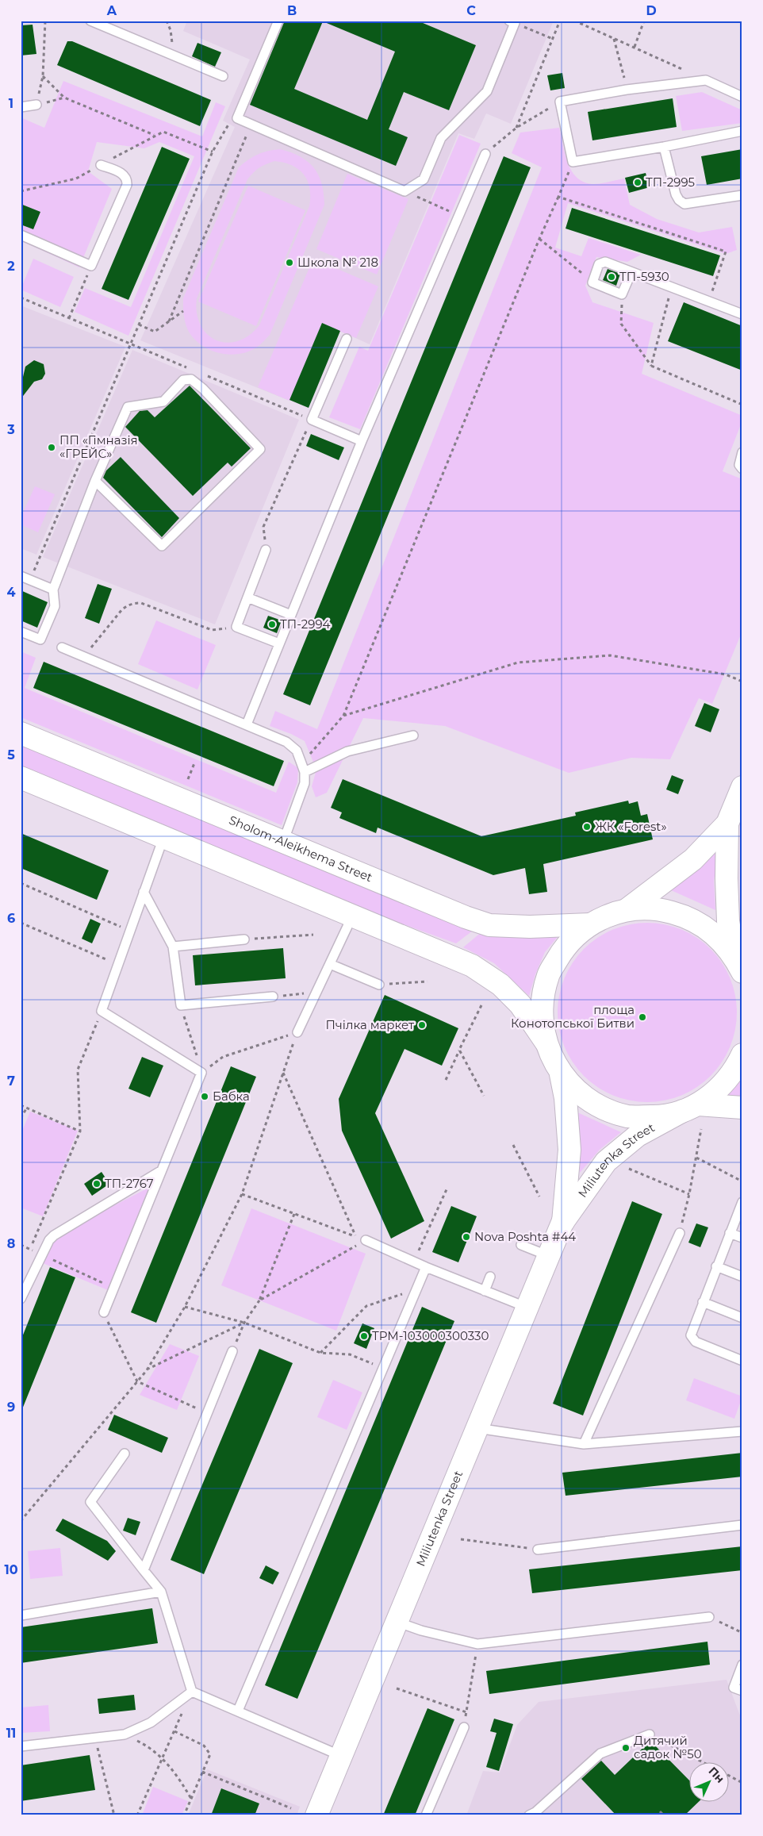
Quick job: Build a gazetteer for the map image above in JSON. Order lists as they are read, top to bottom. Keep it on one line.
{"streets":{"street":["Sholom-Aleikhema Street","Miliutenka Street"]},"places":["ТП-2995","Школа № 218","ТП-5930","ПП «Гімназія «ГРЕЙС»","ТП-2994","ЖК «Forest»","площа Конотопської Битви","Пчілка маркет","Бабка","ТП-2767","Nova Poshta #44","ТРМ-103000300330","Дитячий садок №50"],"north":"top right","grid":{"columns":["A","B","C","D"],"rows":["1","2","3","4","5","6","7","8","9","10","11"]}}
